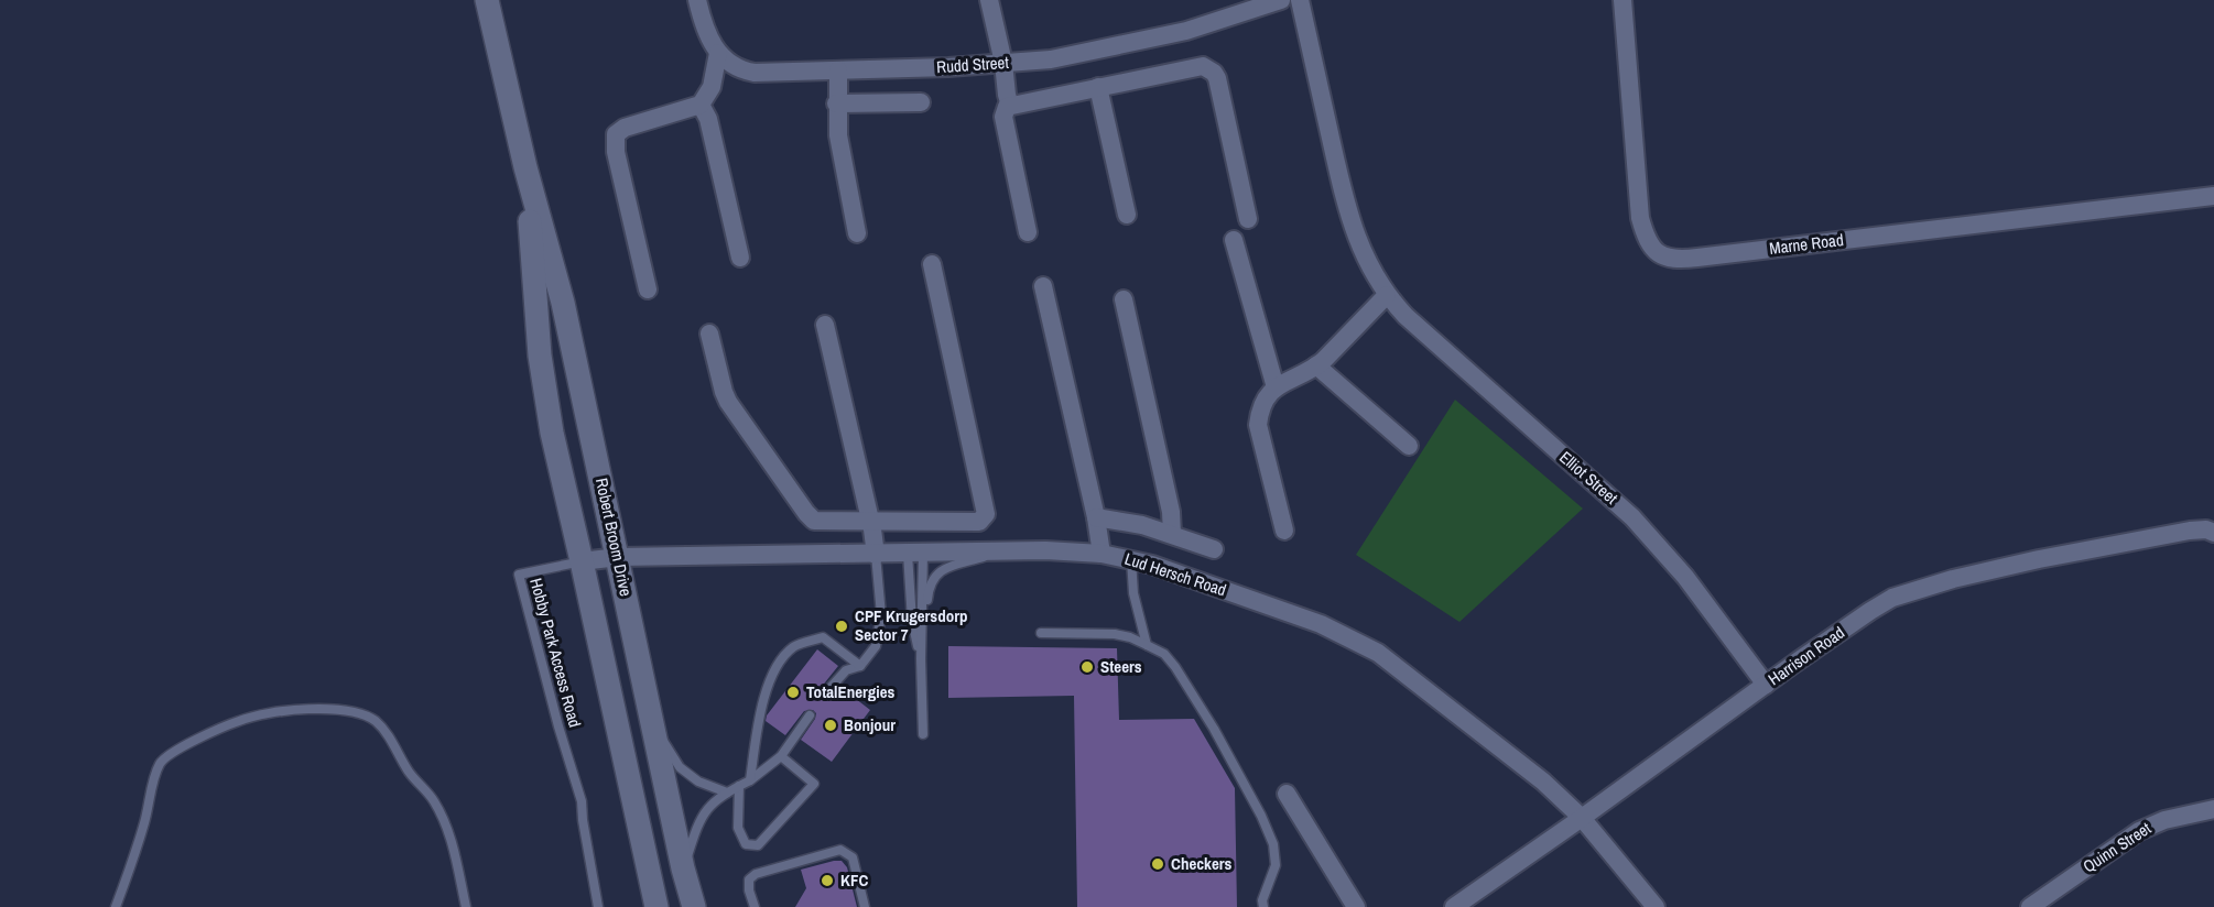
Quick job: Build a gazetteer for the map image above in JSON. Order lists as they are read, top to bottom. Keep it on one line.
{"streets":{"street":["Rudd Street","Marne Road","Elliot Street","Robert Broom Drive","Lud Hersch Road","Harrison Road","Quinn Street"],"lane":["Hobby Park Access Road"]},"crossings":[["Elliot Street","Harrison Road"],["Robert Broom Drive","Lud Hersch Road"],["Robert Broom Drive","Hobby Park Access Road"],["Lud Hersch Road","Hobby Park Access Road"],["Lud Hersch Road","Harrison Road"]],"places":["CPF Krugersdorp Sector 7","Steers","TotalEnergies","Bonjour","Checkers","KFC"]}
